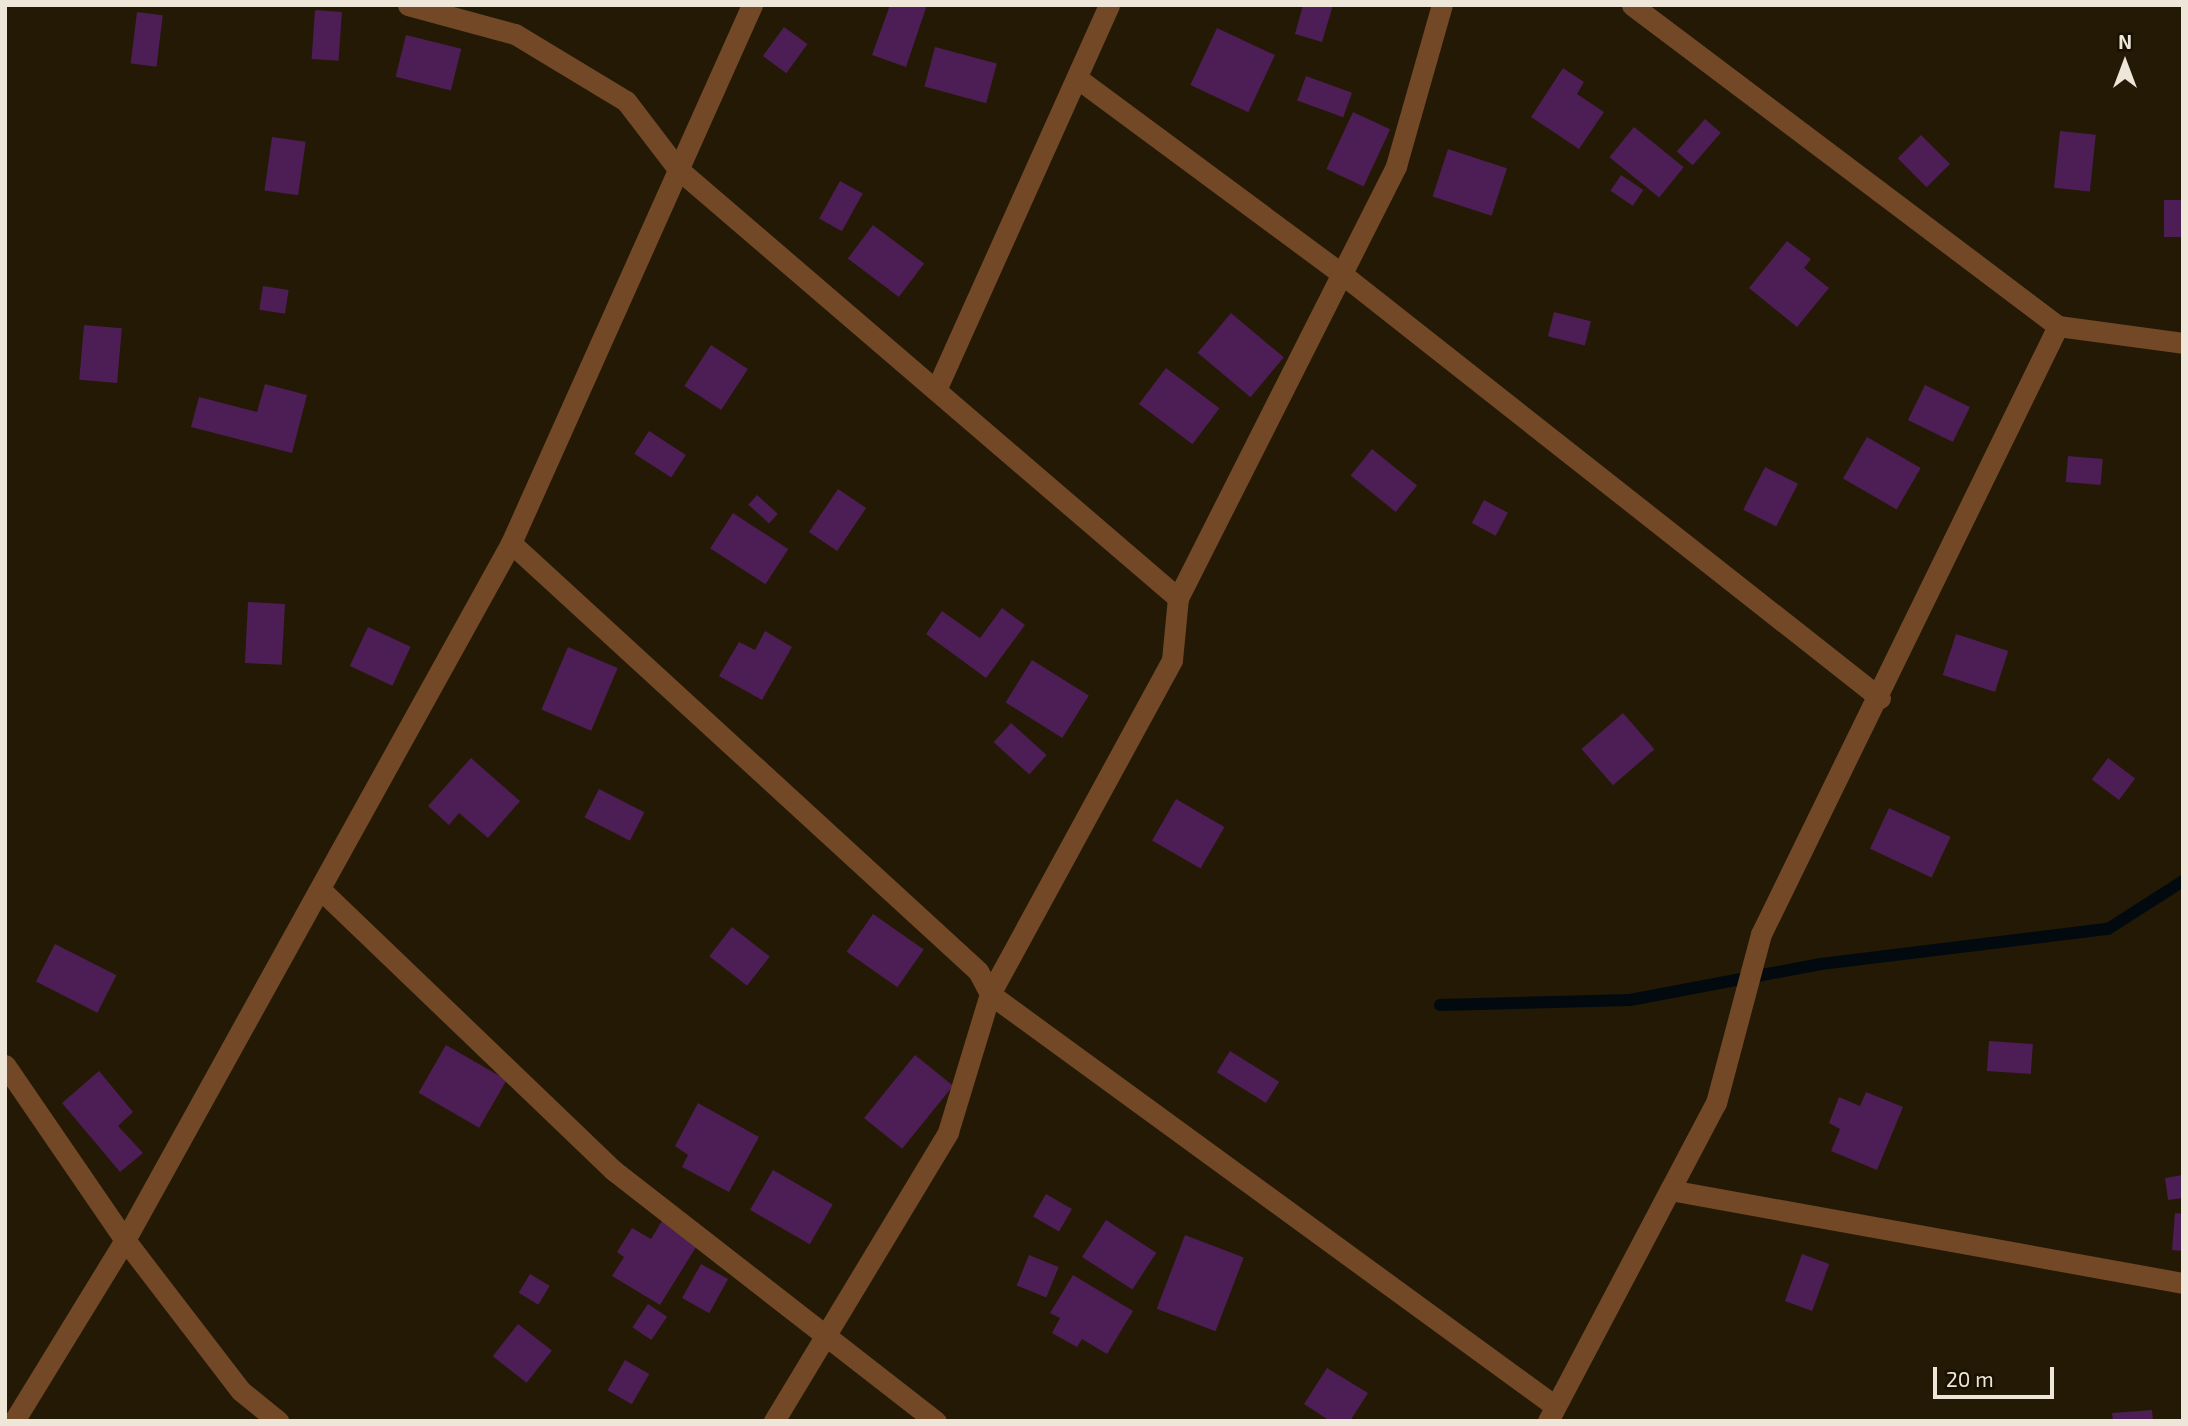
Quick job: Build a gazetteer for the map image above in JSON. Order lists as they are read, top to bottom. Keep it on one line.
{"scale_bar":"20 m","north":"top"}
